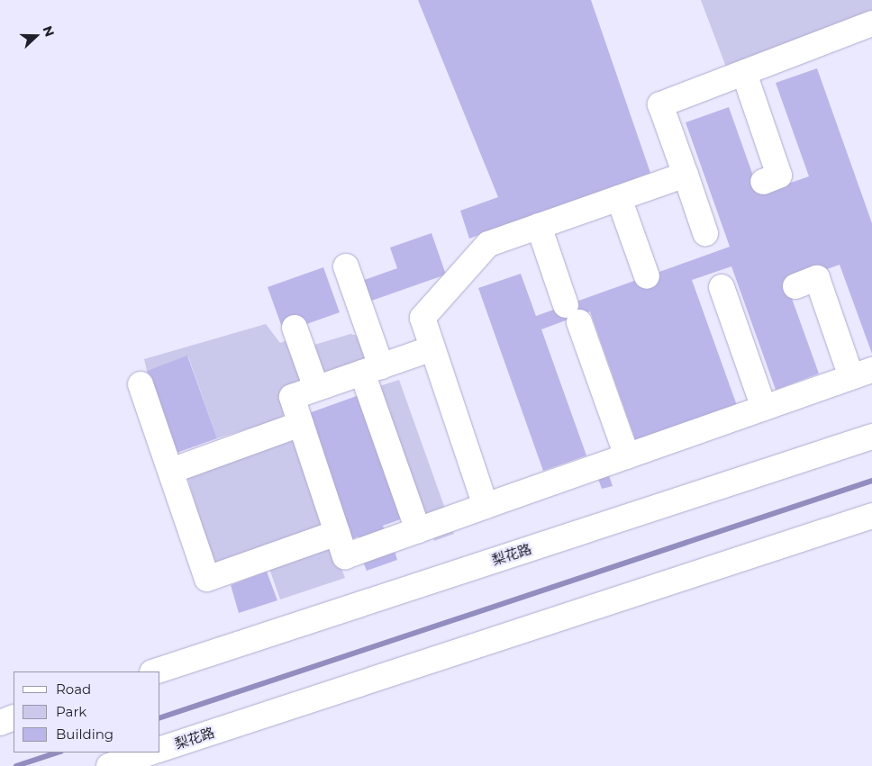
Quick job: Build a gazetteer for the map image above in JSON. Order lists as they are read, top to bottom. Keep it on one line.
{"streets":{"street":["梨花路"]},"legend":["Road","Park","Building"],"north":"right"}
